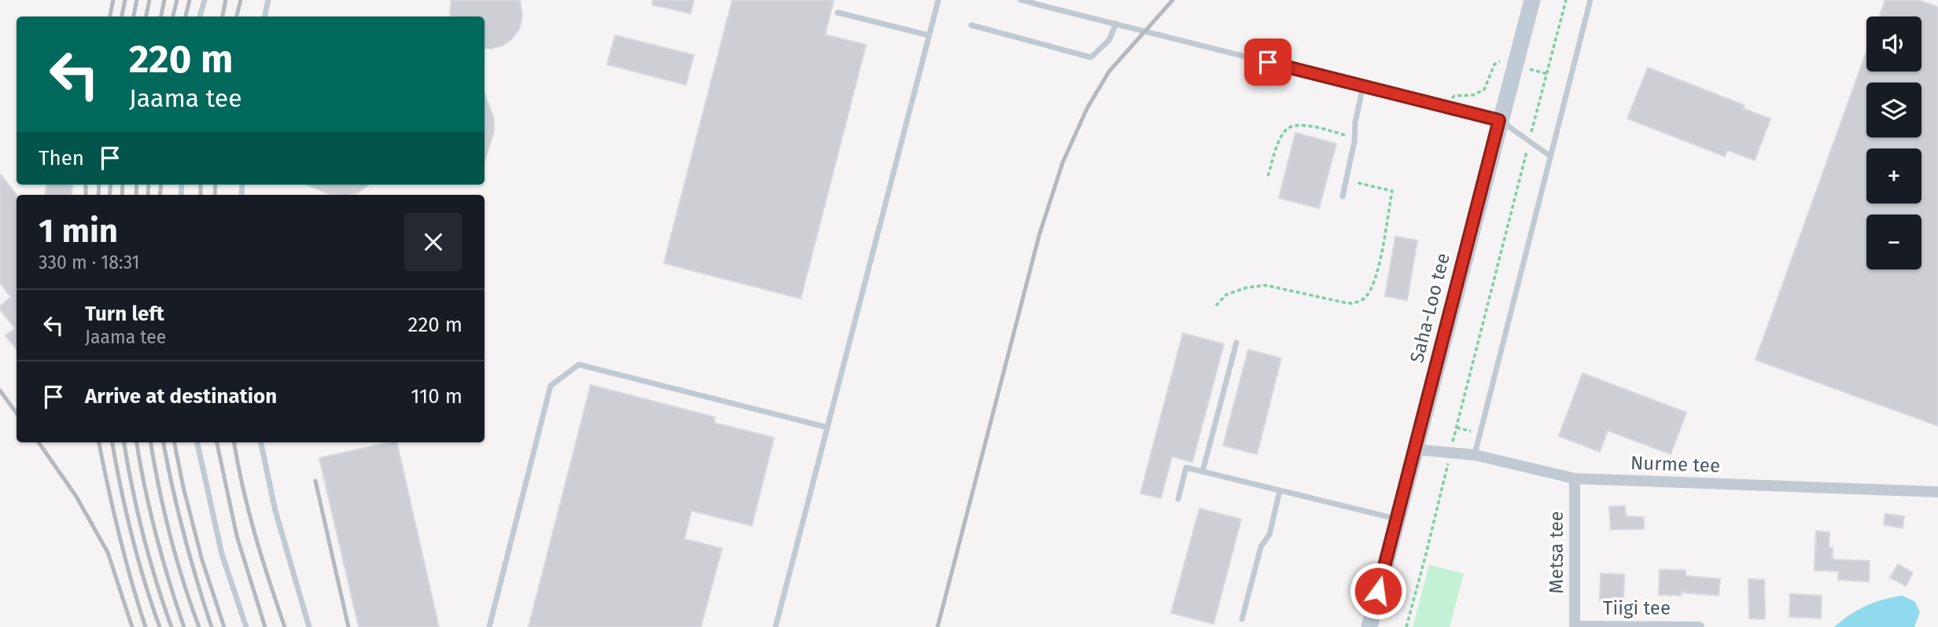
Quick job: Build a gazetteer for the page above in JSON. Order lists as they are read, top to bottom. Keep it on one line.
{"streets":{"main road":["Saha-Loo tee"],"street":["Nurme tee","Metsa tee","Tiigi tee"]},"crossings":[["Saha-Loo tee","Nurme tee"],["Nurme tee","Metsa tee"],["Metsa tee","Tiigi tee"]],"page":{"map_buttons":["+","−"],"turn":["220 m","Jaama tee"],"then":"Then","heading":["1 min","330 m · 18:31"],"list":[{"name":"Turn left","note":"Jaama tee","value":"220 m"},{"name":"Arrive at destination","value":"110 m"}]}}
